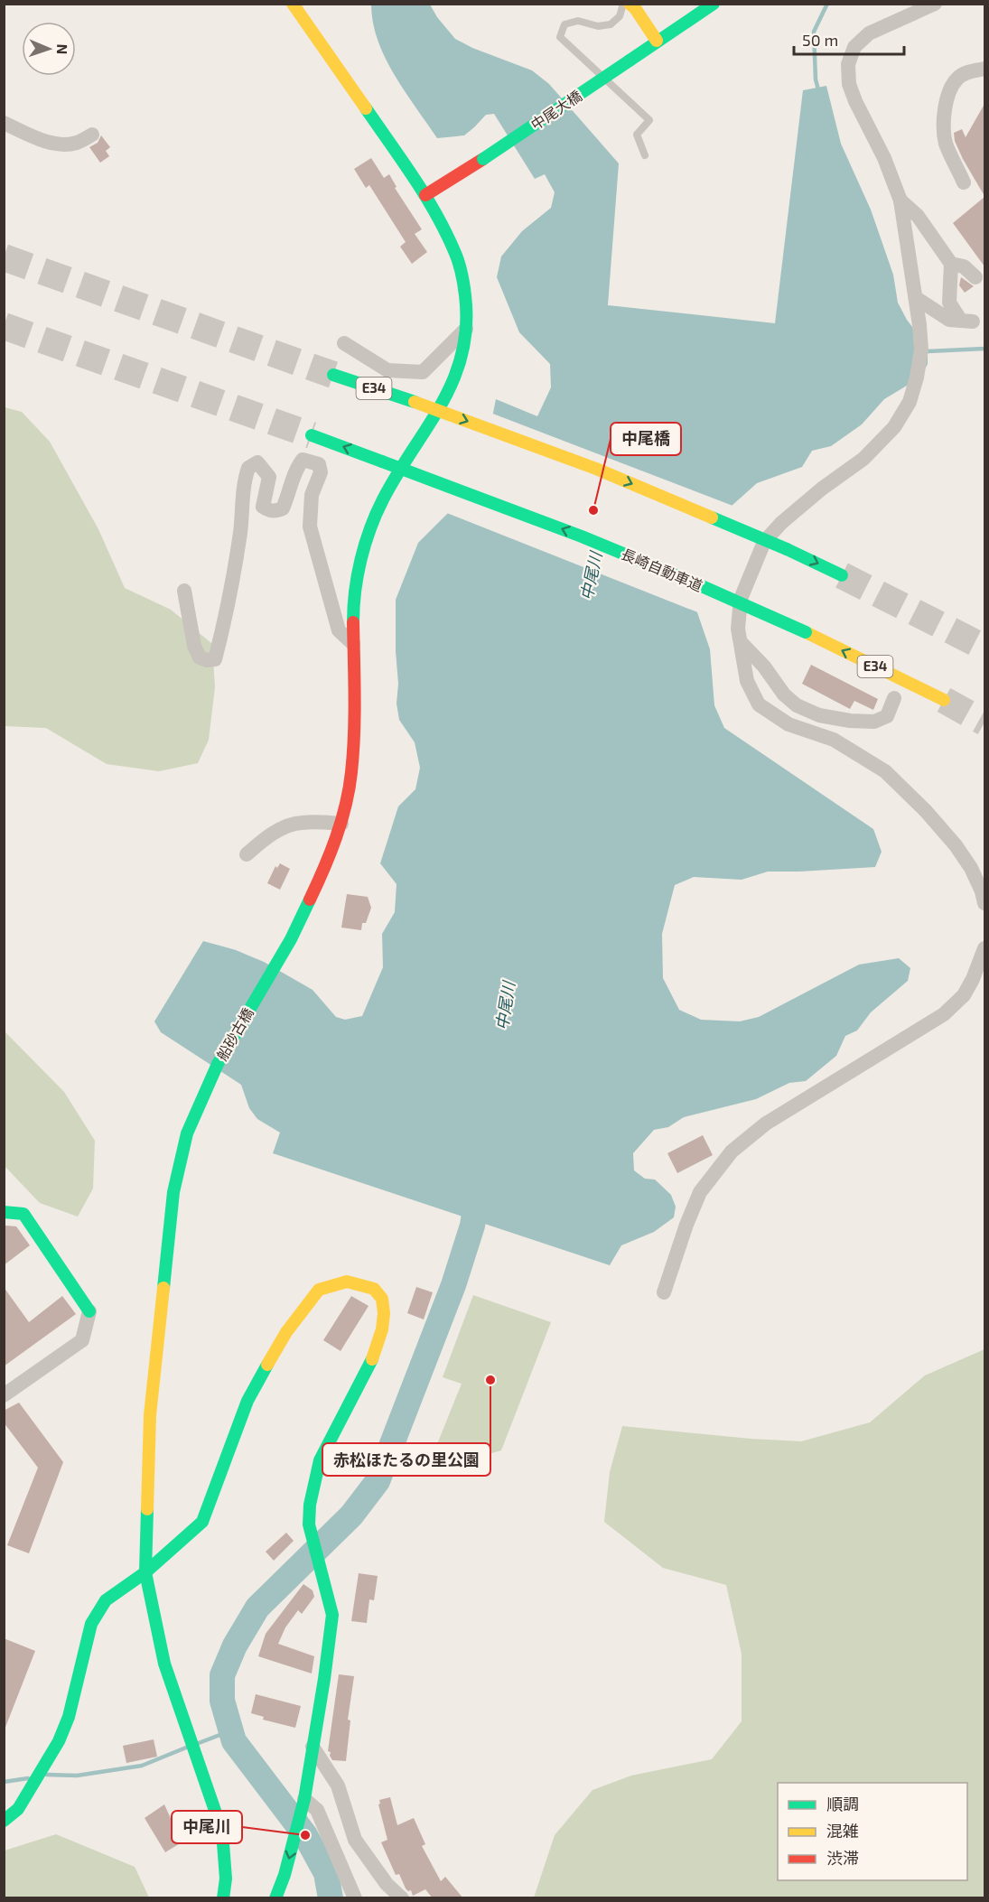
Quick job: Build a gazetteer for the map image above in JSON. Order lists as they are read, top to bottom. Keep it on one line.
{"streets":{"main road":["中尾大橋","E34","長崎自動車道","船砂古橋"]},"crossings":[["中尾大橋","船砂古橋"]],"water":["中尾川"],"places":["中尾橋","赤松ほたるの里公園","中尾川"],"legend":["順調","混雑","渋滞"],"scale_bar":"50 m","north":"right"}
